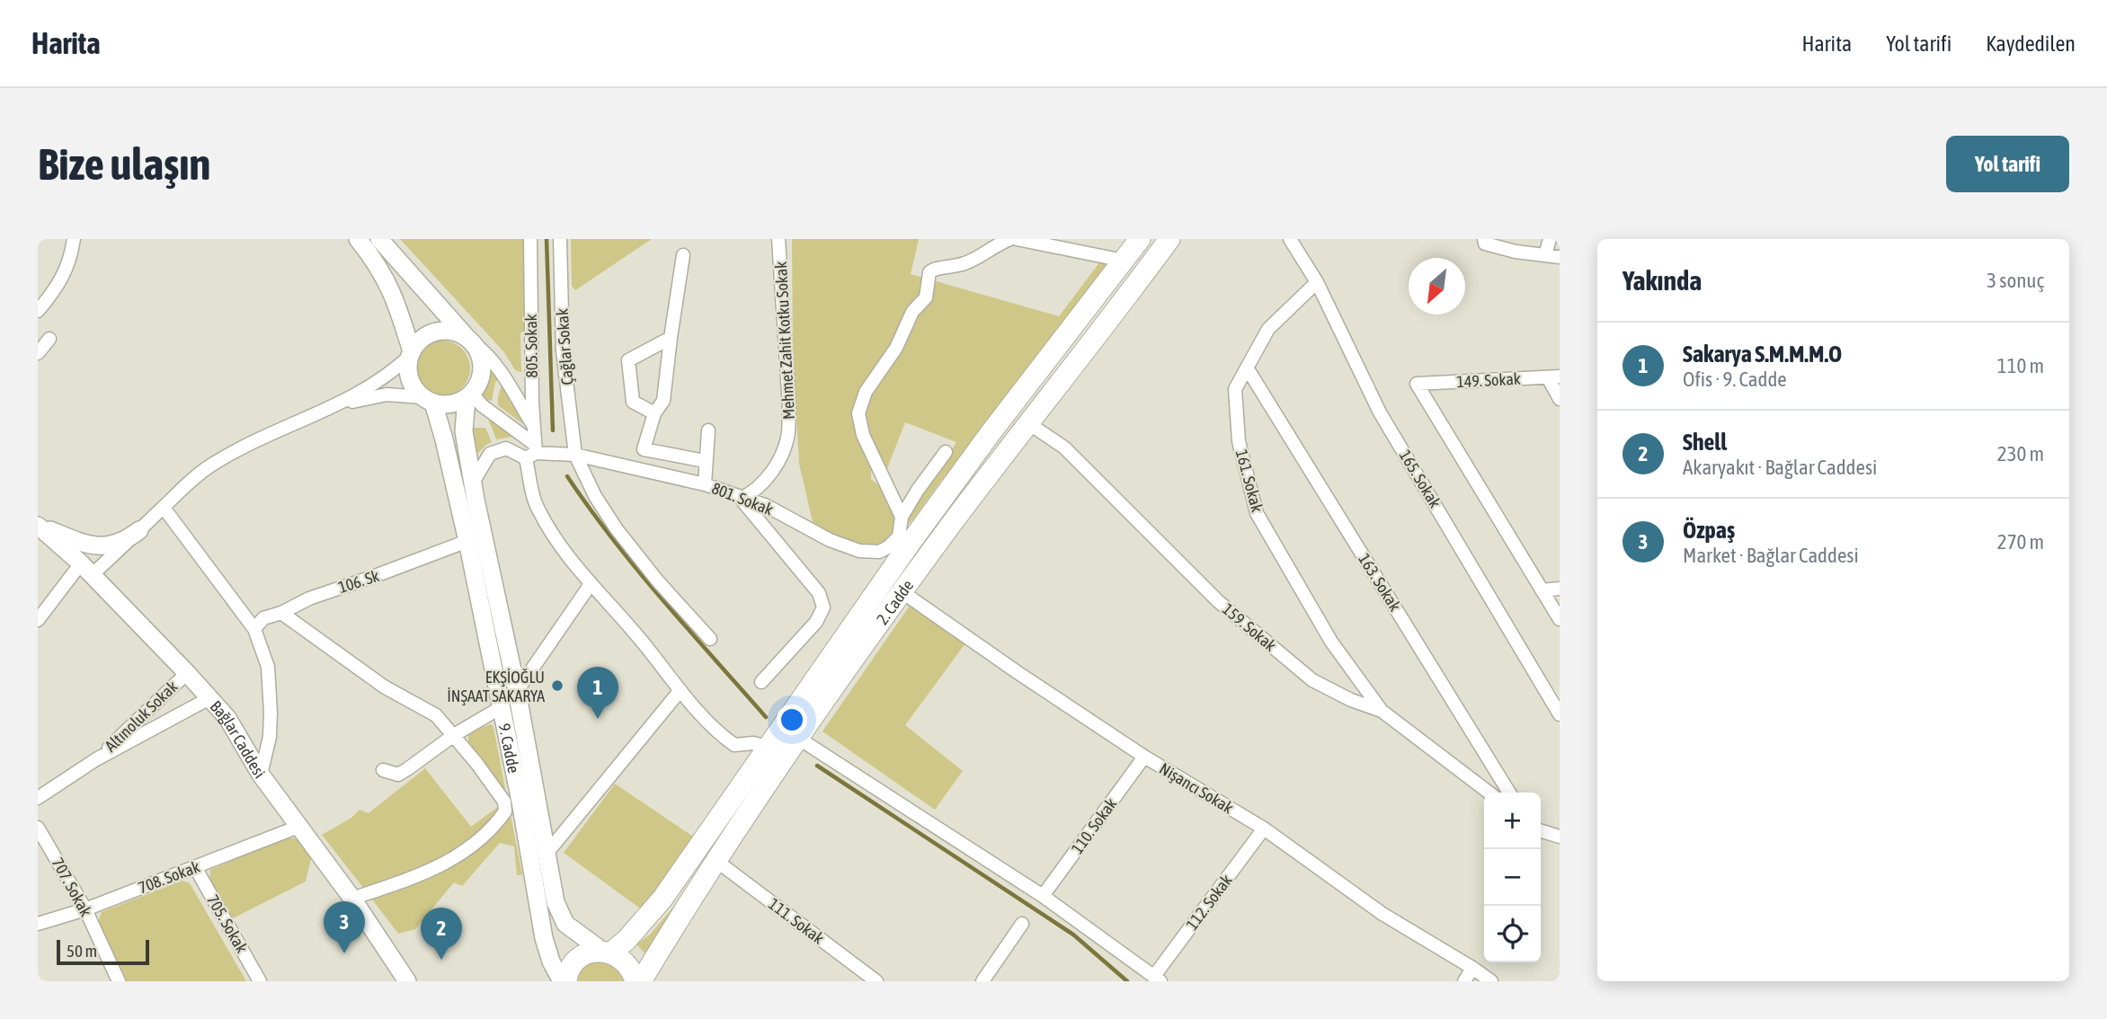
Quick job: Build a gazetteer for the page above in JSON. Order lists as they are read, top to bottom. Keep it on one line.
{"streets":{"main road":["2. Cadde","Bağlar Caddesi","9. Cadde"],"street":["Mehmet Zahit Kotku Sokak","805. Sokak","Çağlar Sokak","149. Sokak","165. Sokak","161. Sokak","801. Sokak","106. Sk","163. Sokak","159. Sokak","Altınoluk Sokak","Nişancı Sokak","110. Sokak","708. Sokak","707. Sokak","112. Sokak","111. Sokak","705. Sokak"]},"crossings":[["Mehmet Zahit Kotku Sokak","801. Sokak"],["805. Sokak","801. Sokak"],["805. Sokak","2. Cadde"],["Çağlar Sokak","801. Sokak"],["165. Sokak","161. Sokak"],["161. Sokak","163. Sokak"],["161. Sokak","159. Sokak"],["801. Sokak","2. Cadde"],["801. Sokak","9. Cadde"],["106. Sk","9. Cadde"],["2. Cadde","159. Sokak"],["2. Cadde","9. Cadde"],["2. Cadde","Nişancı Sokak"],["2. Cadde","111. Sokak"],["Altınoluk Sokak","Bağlar Caddesi"],["Bağlar Caddesi","708. Sokak"],["Nişancı Sokak","110. Sokak"],["Nişancı Sokak","112. Sokak"],["708. Sokak","707. Sokak"],["708. Sokak","705. Sokak"]],"places":["EKŞİOĞLU İNŞAAT SAKARYA"],"scale_bar":"50 m","north":"bottom left","page":{"header":"Harita","nav":["Harita","Yol tarifi","Kaydedilen"],"buttons":"Yol tarifi","title":"Bize ulaşın","heading":["Yakında","3 sonuç"],"list":[{"mark":"1","name":"Sakarya S.M.M.M.O","note":"Ofis · 9. Cadde","value":"110 m"},{"mark":"2","name":"Shell","note":"Akaryakıt · Bağlar Caddesi","value":"230 m"},{"mark":"3","name":"Özpaş","note":"Market · Bağlar Caddesi","value":"270 m"}],"pins":["1","3","2"],"map_buttons":["+","−"],"scale":"50 m"}}
